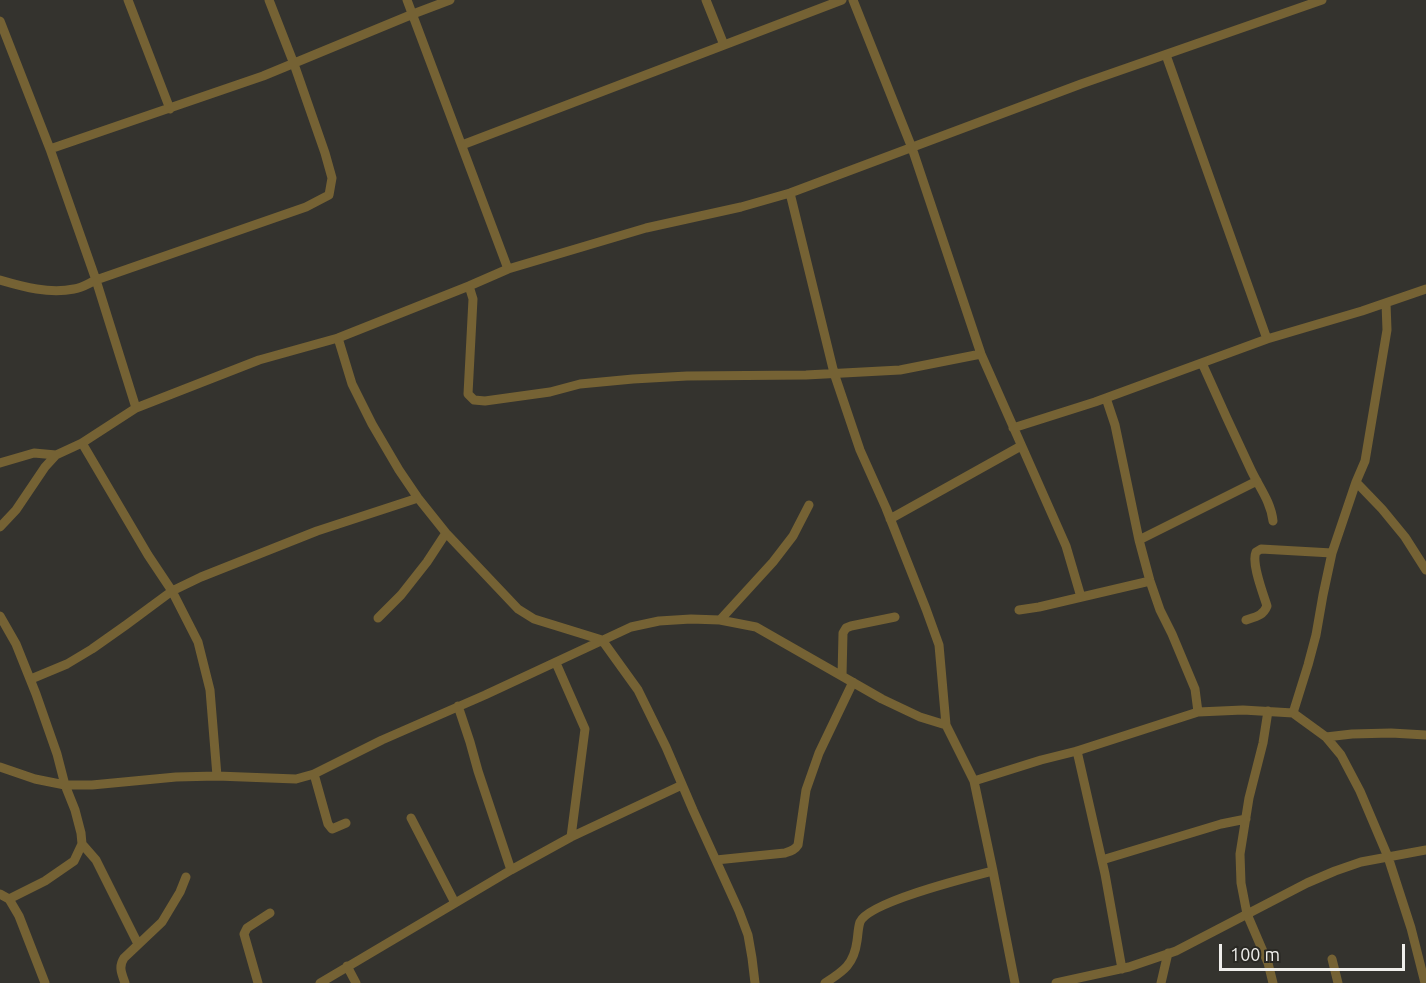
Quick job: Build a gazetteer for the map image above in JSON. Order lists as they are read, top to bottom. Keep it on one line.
{"scale_bar":"100 m"}
